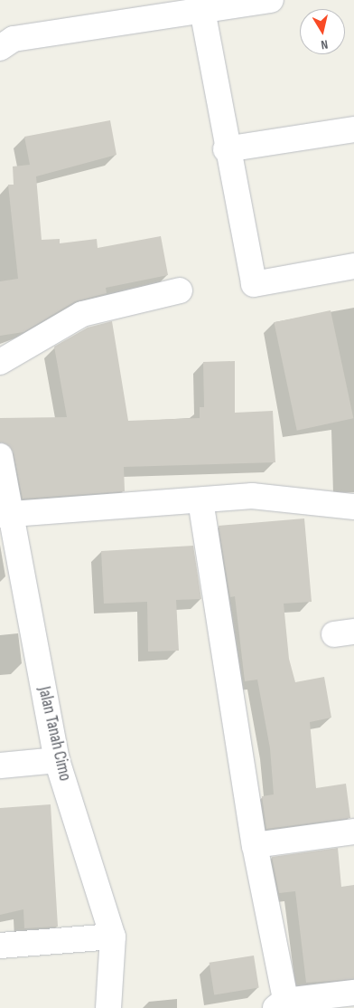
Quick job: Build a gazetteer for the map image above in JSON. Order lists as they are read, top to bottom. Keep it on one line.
{"streets":{"street":["Jalan Tanah Cimo"]},"north":"bottom"}
